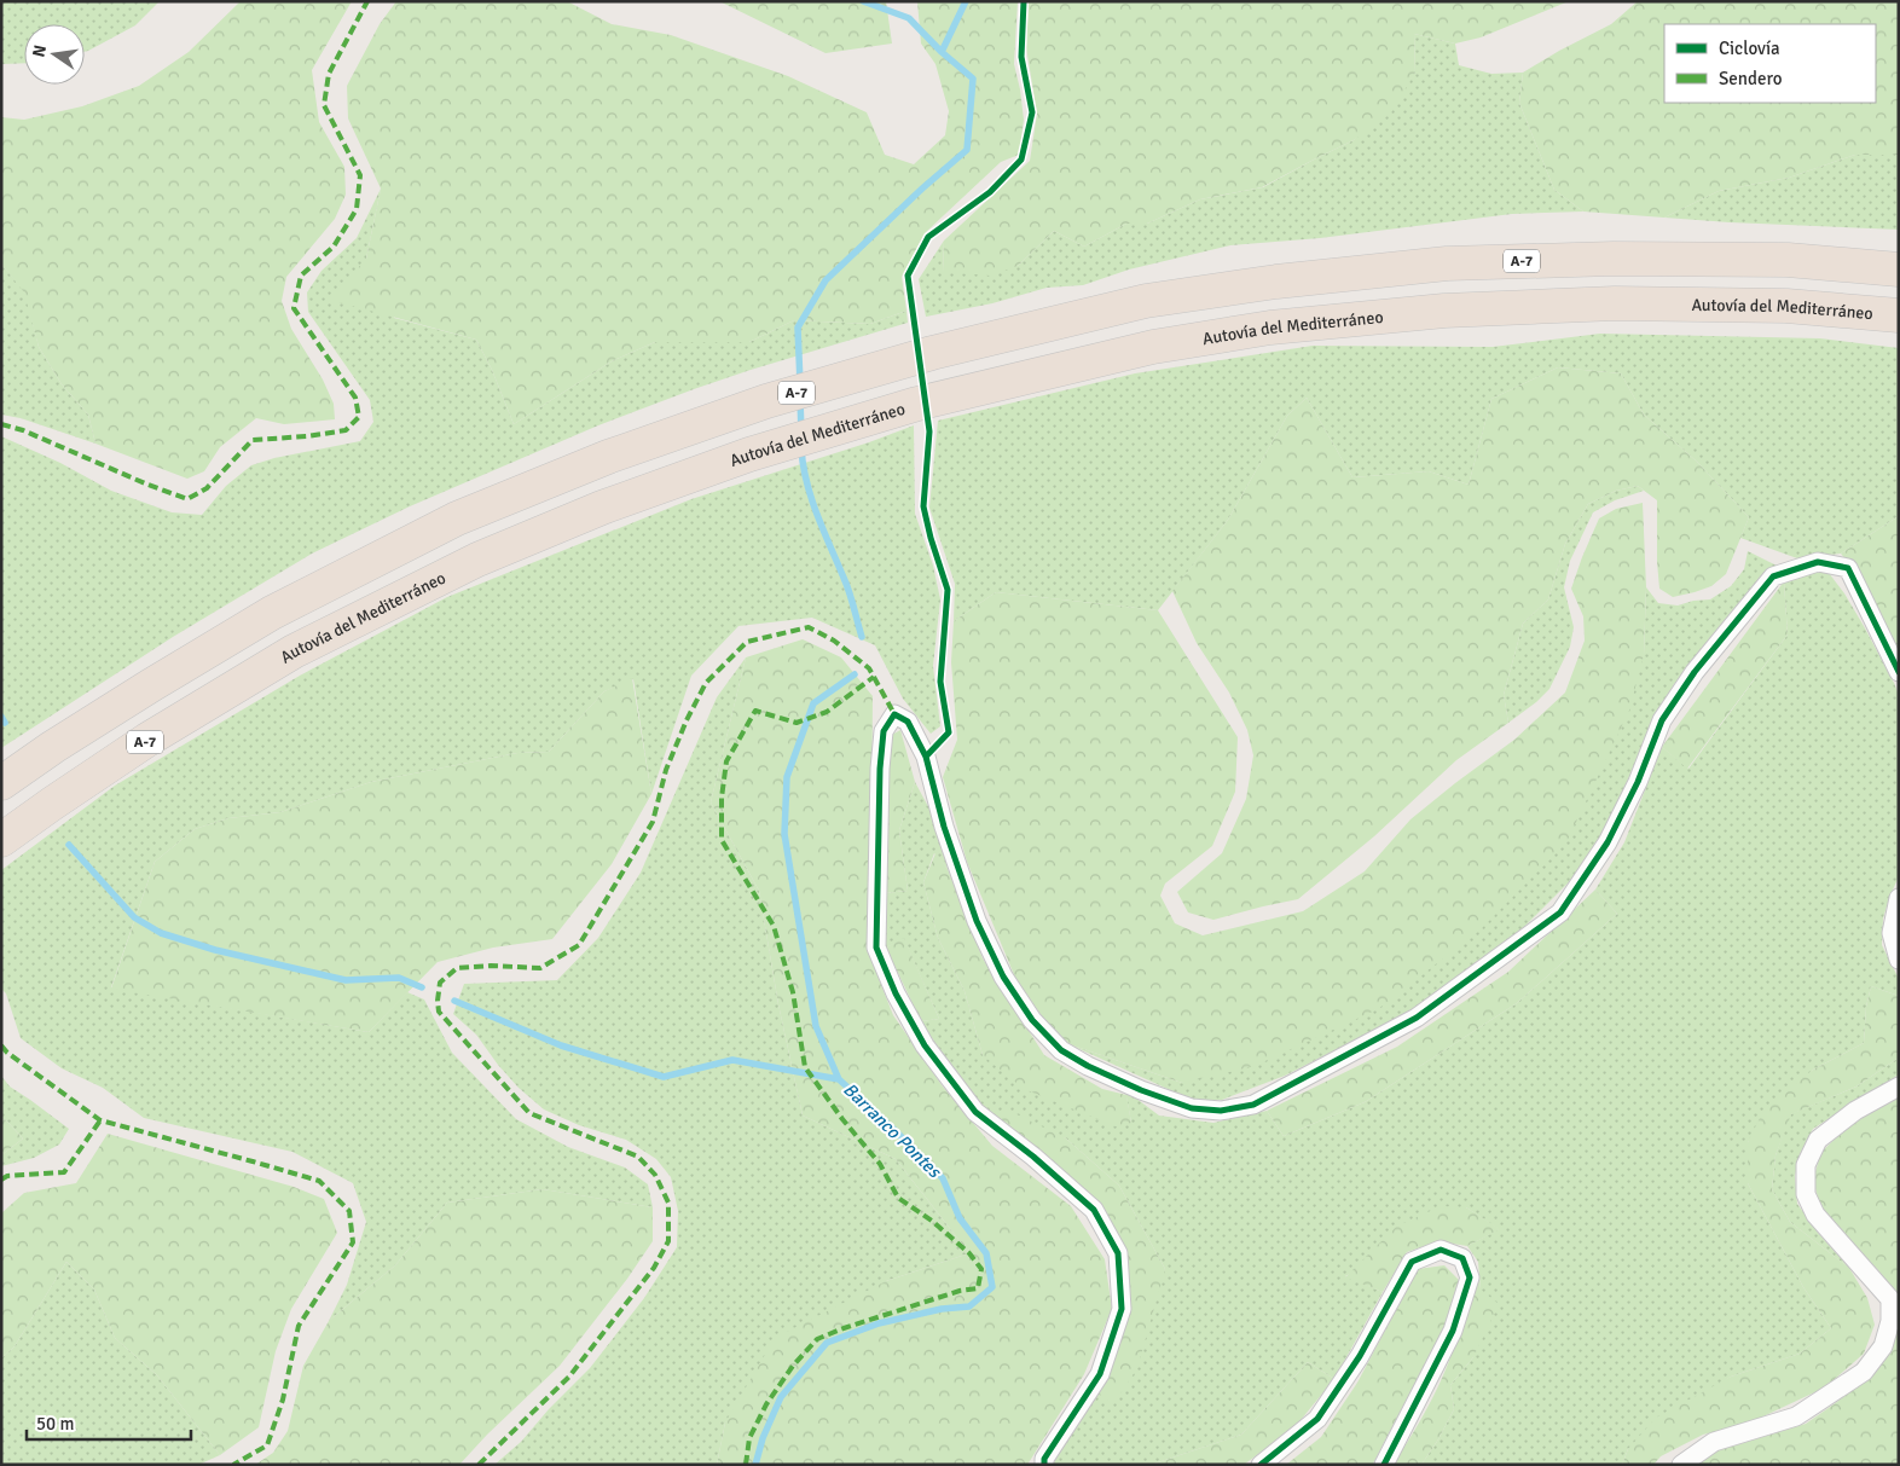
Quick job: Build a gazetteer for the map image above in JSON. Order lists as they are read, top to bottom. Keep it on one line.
{"streets":{"highway":["A-7","Autovía del Mediterráneo"]},"water":["Barranco Pontes"],"legend":["Ciclovía","Sendero"],"scale_bar":"50 m","north":"left"}
